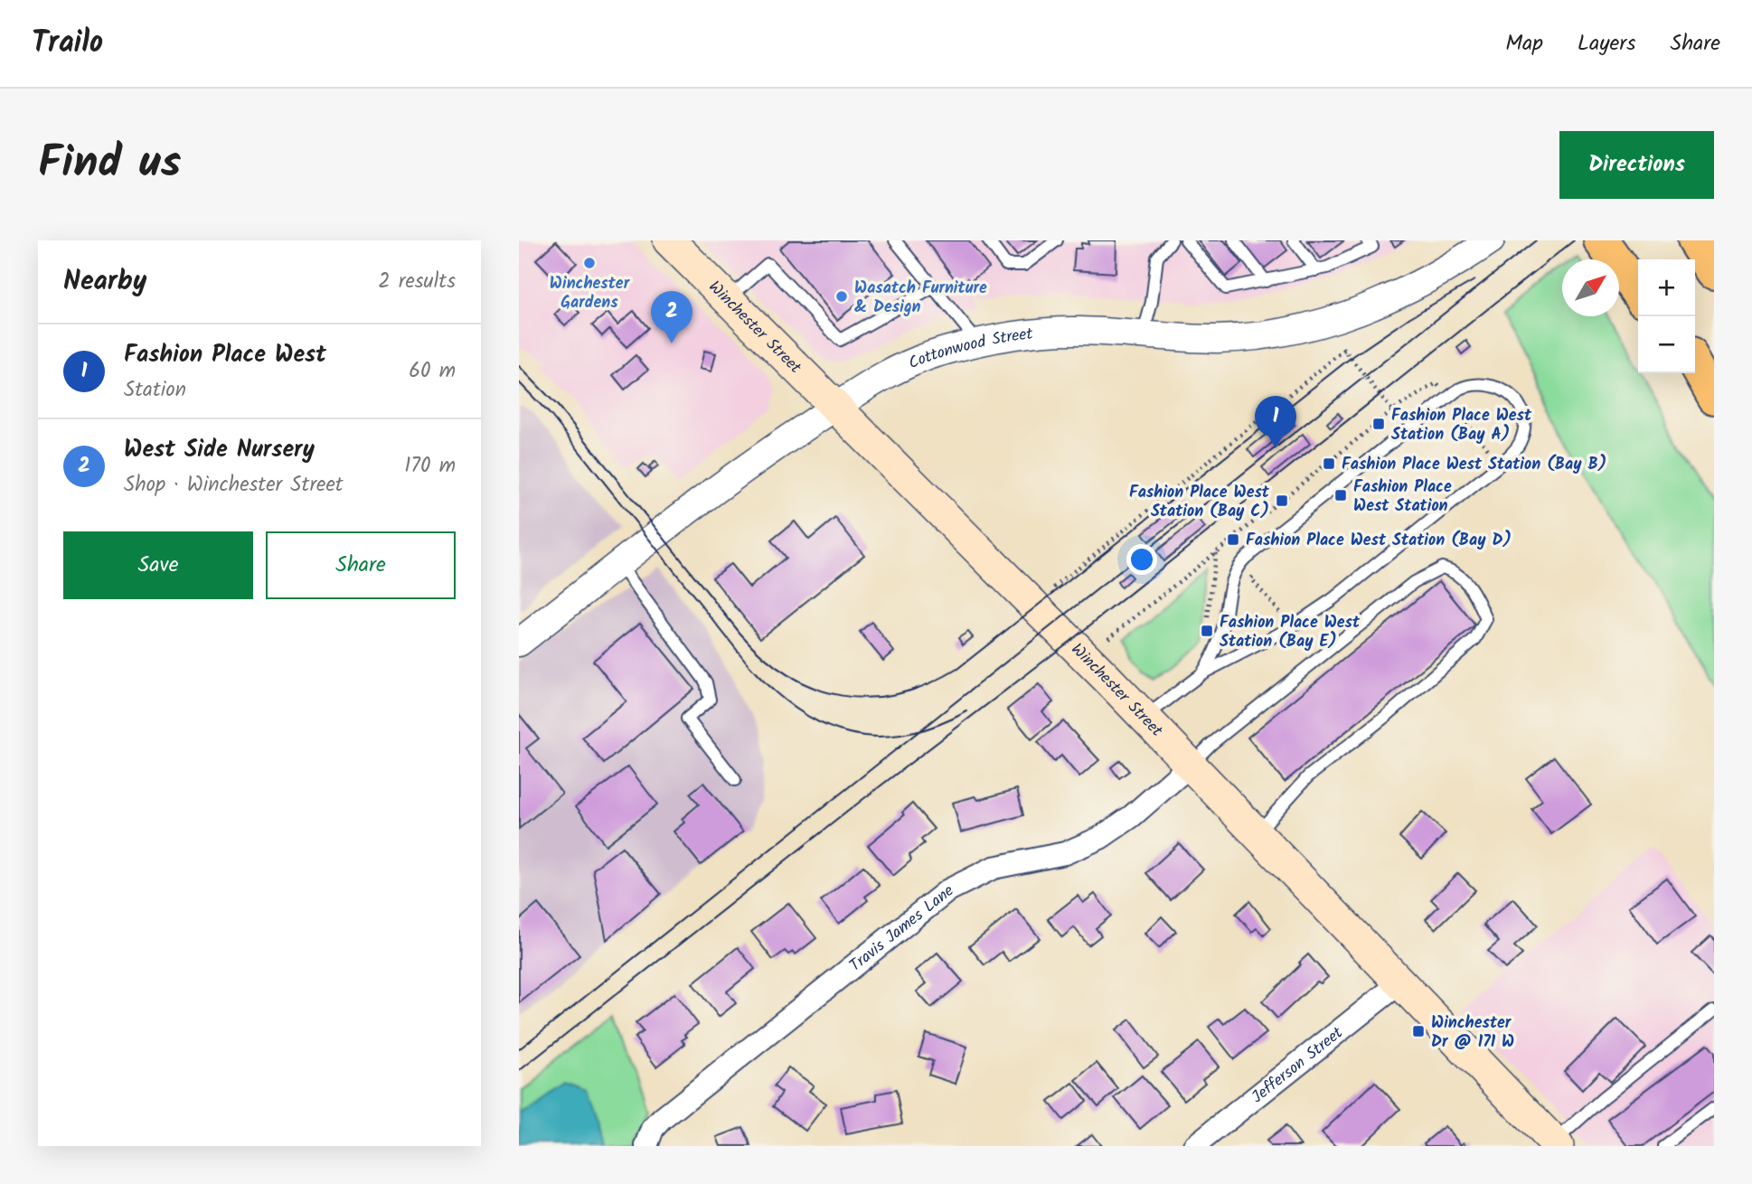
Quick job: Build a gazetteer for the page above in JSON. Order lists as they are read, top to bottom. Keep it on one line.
{"streets":{"main road":["Winchester Street"],"street":["Cottonwood Street","Travis James Lane","Jefferson Street"]},"crossings":[["Winchester Street","Cottonwood Street"],["Winchester Street","Travis James Lane"],["Winchester Street","Jefferson Street"]],"places":{"other":["Winchester Gardens","Wasatch Furniture & Design"],"transit":["Fashion Place West Station (Bay A)","Fashion Place West Station (Bay B)","Fashion Place West Station","Fashion Place West Station (Bay C)","Fashion Place West Station (Bay D)","Fashion Place West Station (Bay E)","Winchester Dr @ 171 W"]},"north":"top right","page":{"header":"Trailo","nav":["Map","Layers","Share"],"title":"Find us","buttons":["Directions",["Save","Share"]],"heading":["Nearby","2 results"],"map_buttons":["+","−"],"pins":["2","1"],"list":[{"mark":"1","name":"Fashion Place West","note":"Station","value":"60 m"},{"mark":"2","name":"West Side Nursery","note":"Shop · Winchester Street","value":"170 m"}]}}
